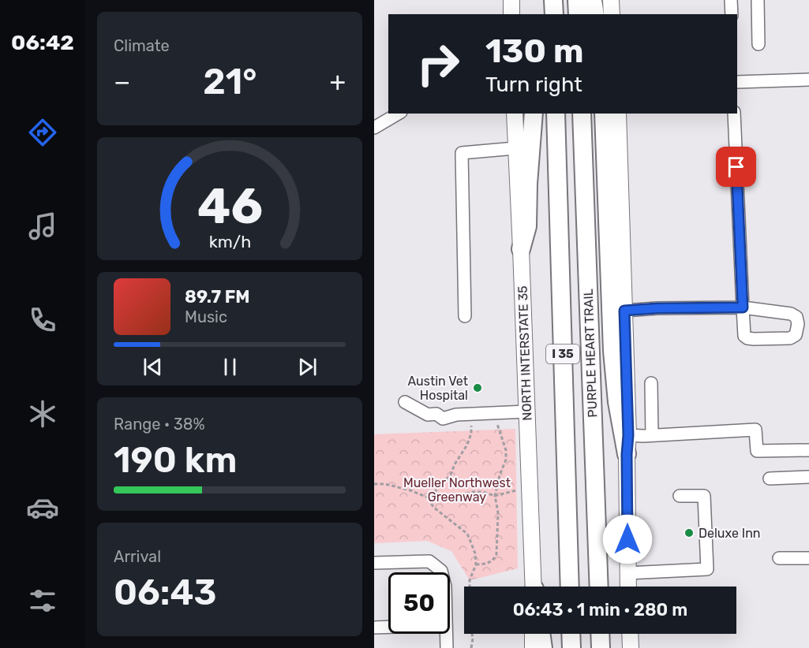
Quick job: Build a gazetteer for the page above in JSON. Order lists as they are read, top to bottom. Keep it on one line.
{"streets":{"highway":["PURPLE HEART TRAIL","I 35"],"main road":["NORTH INTERSTATE 35"]},"parks":["Mueller Northwest Greenway"],"places":["Austin Vet Hospital","Deluxe Inn"],"page":{"tabs":"06:42","tile":["Climate",["Range · 38%","190 km"],["Arrival","06:43"]],"turn":["130 m","Turn right"],"heat":["−","21°","+"],"song":["89.7 FM","Music"],"limit":"50","trip":"06:43 · 1 min · 280 m","gauge":["46","km/h"]}}
